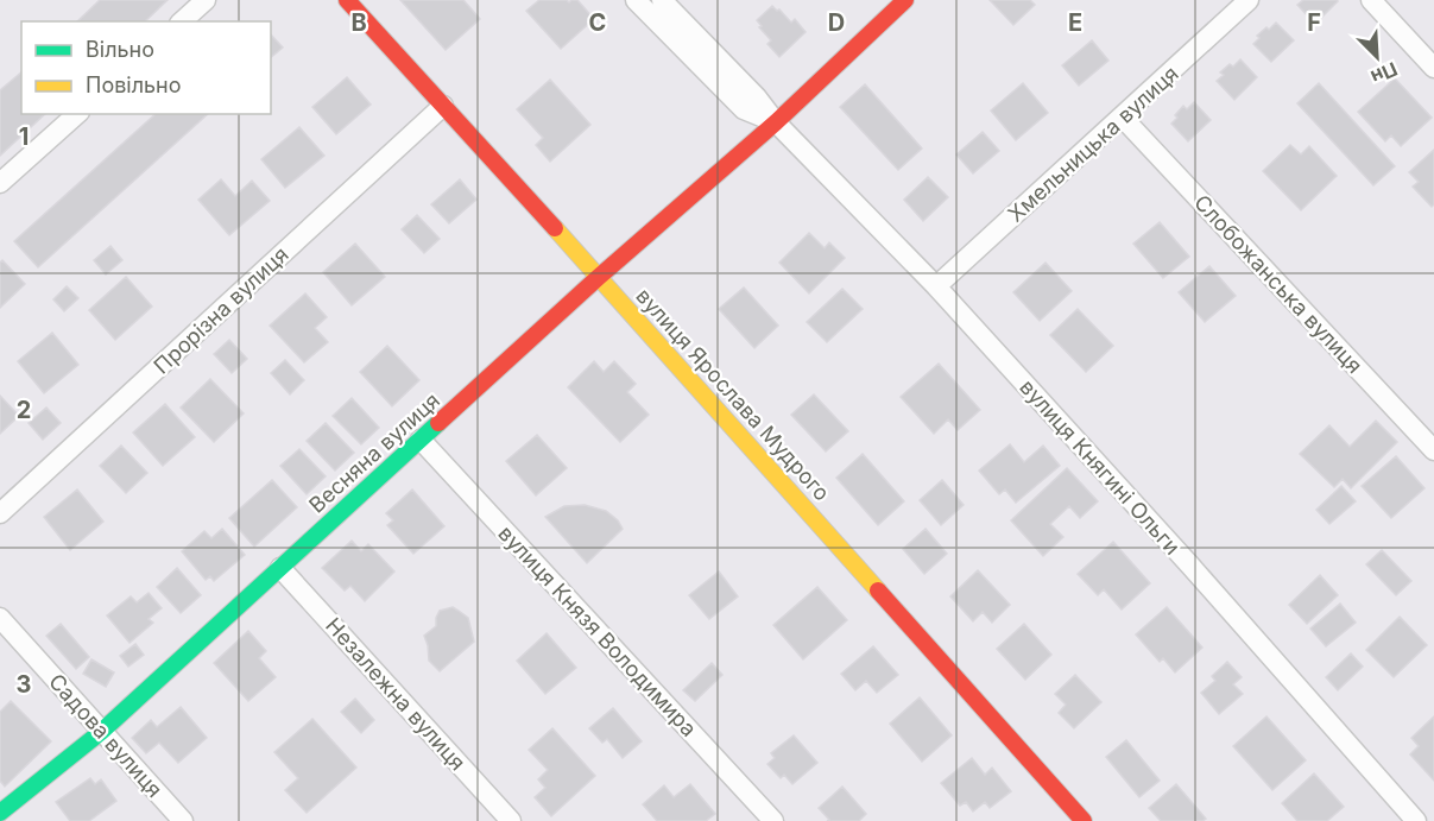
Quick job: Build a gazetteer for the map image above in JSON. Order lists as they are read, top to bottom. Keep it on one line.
{"streets":{"street":["Хмельницька вулиця","Слобожанська вулиця","Прорізна вулиця","вулиця Ярослава Мудрого","Весняна вулиця","вулиця Княгині Ольги","вулиця Князя Володимира","Незалежна вулиця","Садова вулиця"]},"crossings":[["Хмельницька вулиця","Слобожанська вулиця"],["Хмельницька вулиця","вулиця Княгині Ольги"],["Прорізна вулиця","вулиця Ярослава Мудрого"],["вулиця Ярослава Мудрого","Весняна вулиця"],["Весняна вулиця","вулиця Княгині Ольги"],["Весняна вулиця","вулиця Князя Володимира"],["Весняна вулиця","Незалежна вулиця"],["Весняна вулиця","Садова вулиця"]],"legend":["Вільно","Повільно"],"north":"bottom right","grid":{"columns":["B","C","D","E","F"],"rows":["1","2","3"]}}
